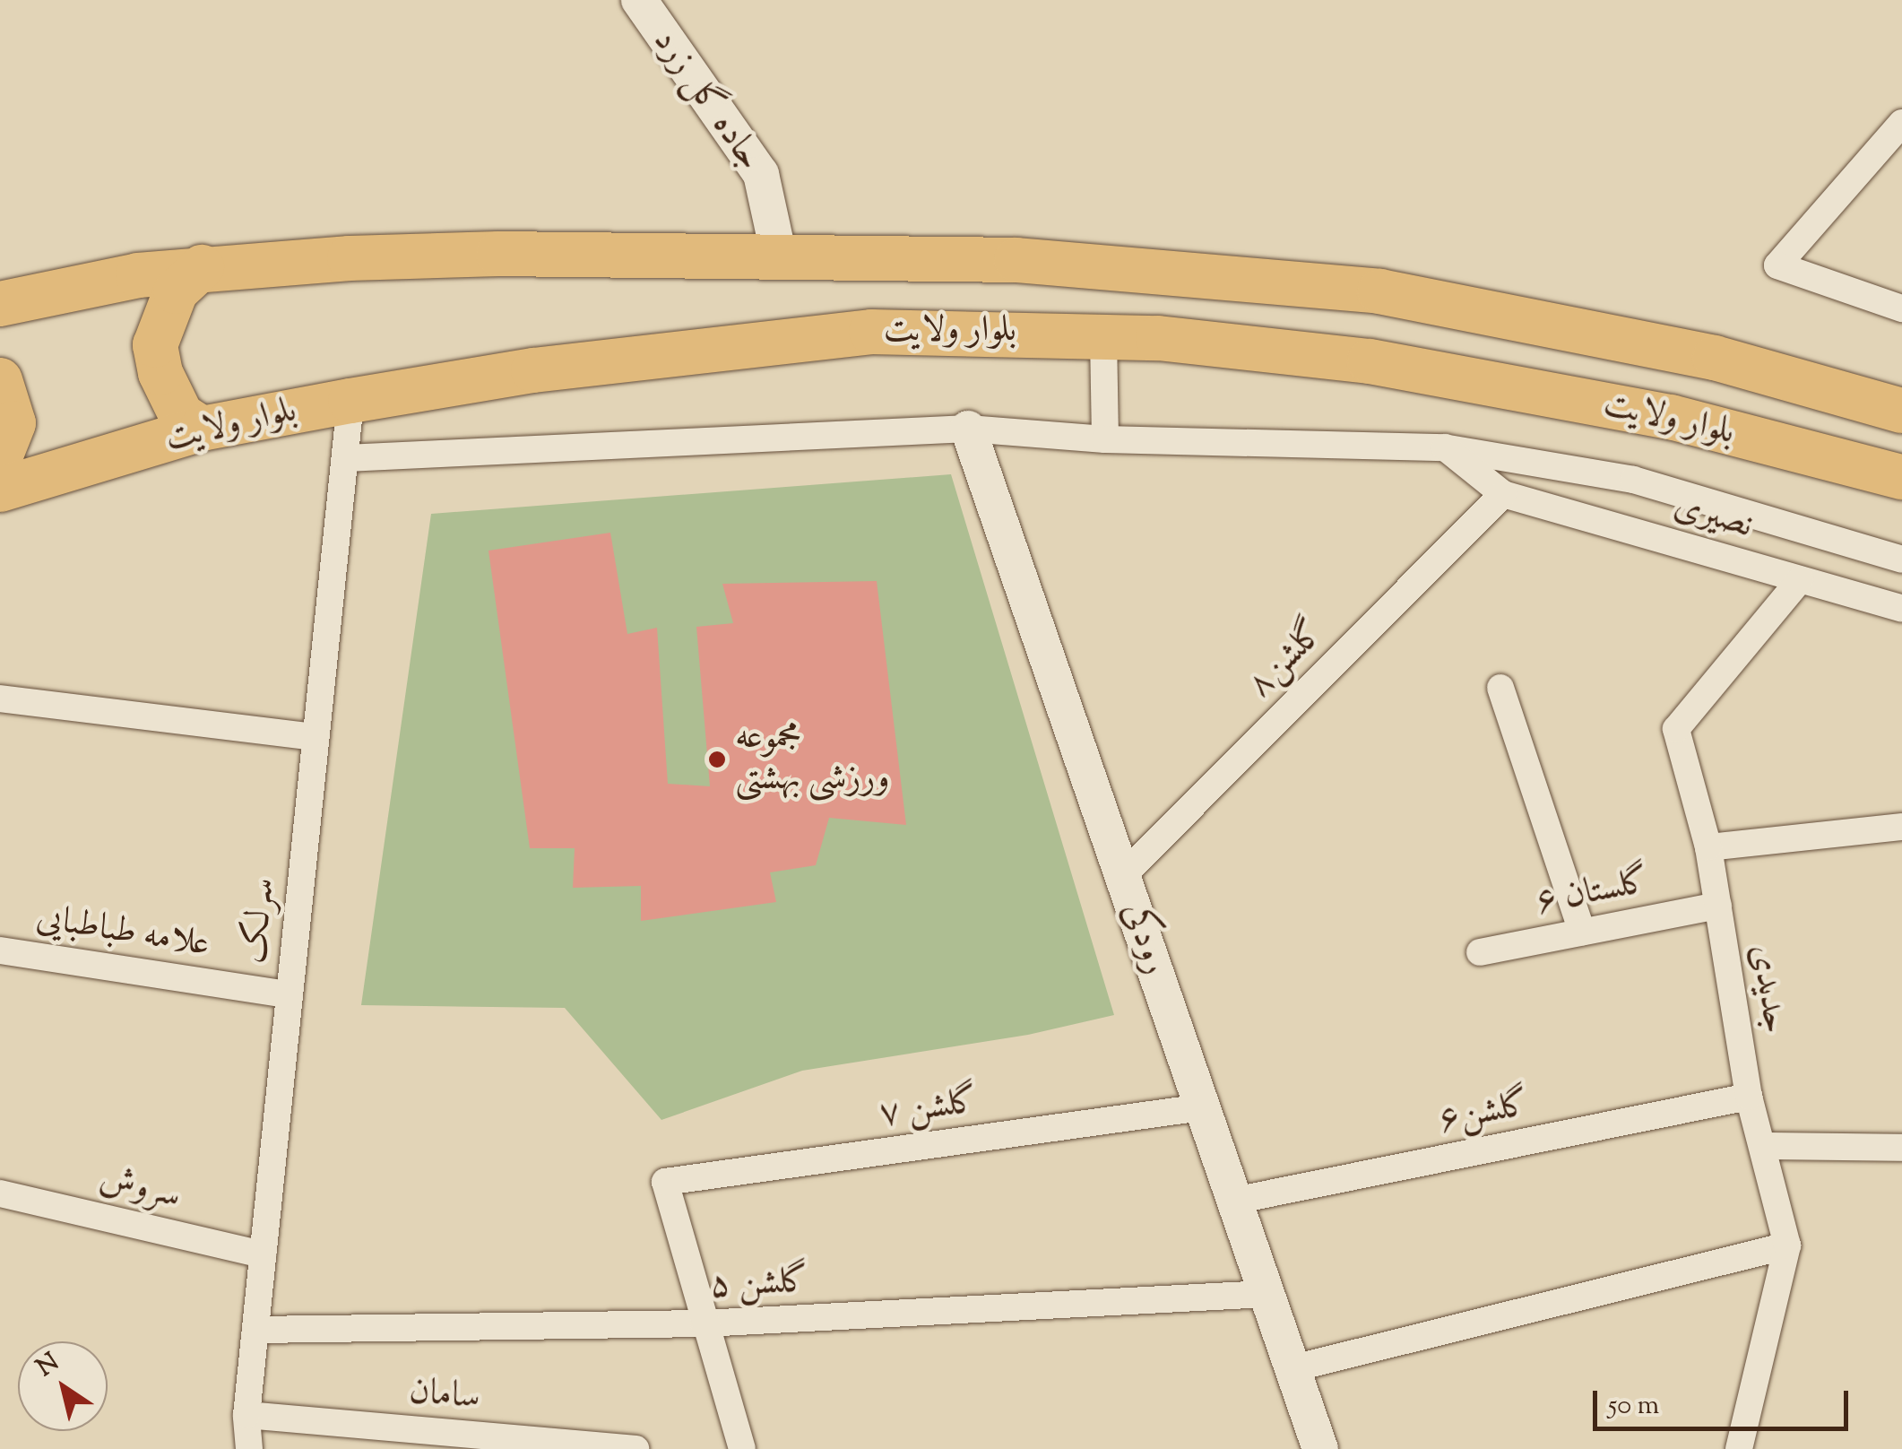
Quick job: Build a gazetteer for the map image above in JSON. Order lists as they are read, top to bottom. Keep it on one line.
{"streets":{"main road":["بلوار ولایت"],"street":["جاده گل زرد","نصیری","گلشن۸","گلستان ۶","سرلک","علامه طباطبایی","رودکی","جدیدی","گلشن ۷","گلشن۶","سروش","گلشن ۵","سامان"]},"crossings":[["جاده گل زرد","بلوار ولایت"],["بلوار ولایت","سرلک"],["نصیری","گلشن۸"],["نصیری","جدیدی"],["گلشن۸","رودکی"],["گلستان ۶","جدیدی"],["سرلک","علامه طباطبایی"],["سرلک","سروش"],["سرلک","گلشن ۵"],["سرلک","سامان"],["رودکی","گلشن ۷"],["رودکی","گلشن۶"],["رودکی","گلشن ۵"],["جدیدی","گلشن۶"],["گلشن ۷","گلشن ۵"]],"places":["مجموعه ورزشی بهشتی"],"scale_bar":"50 m","north":"top left"}
